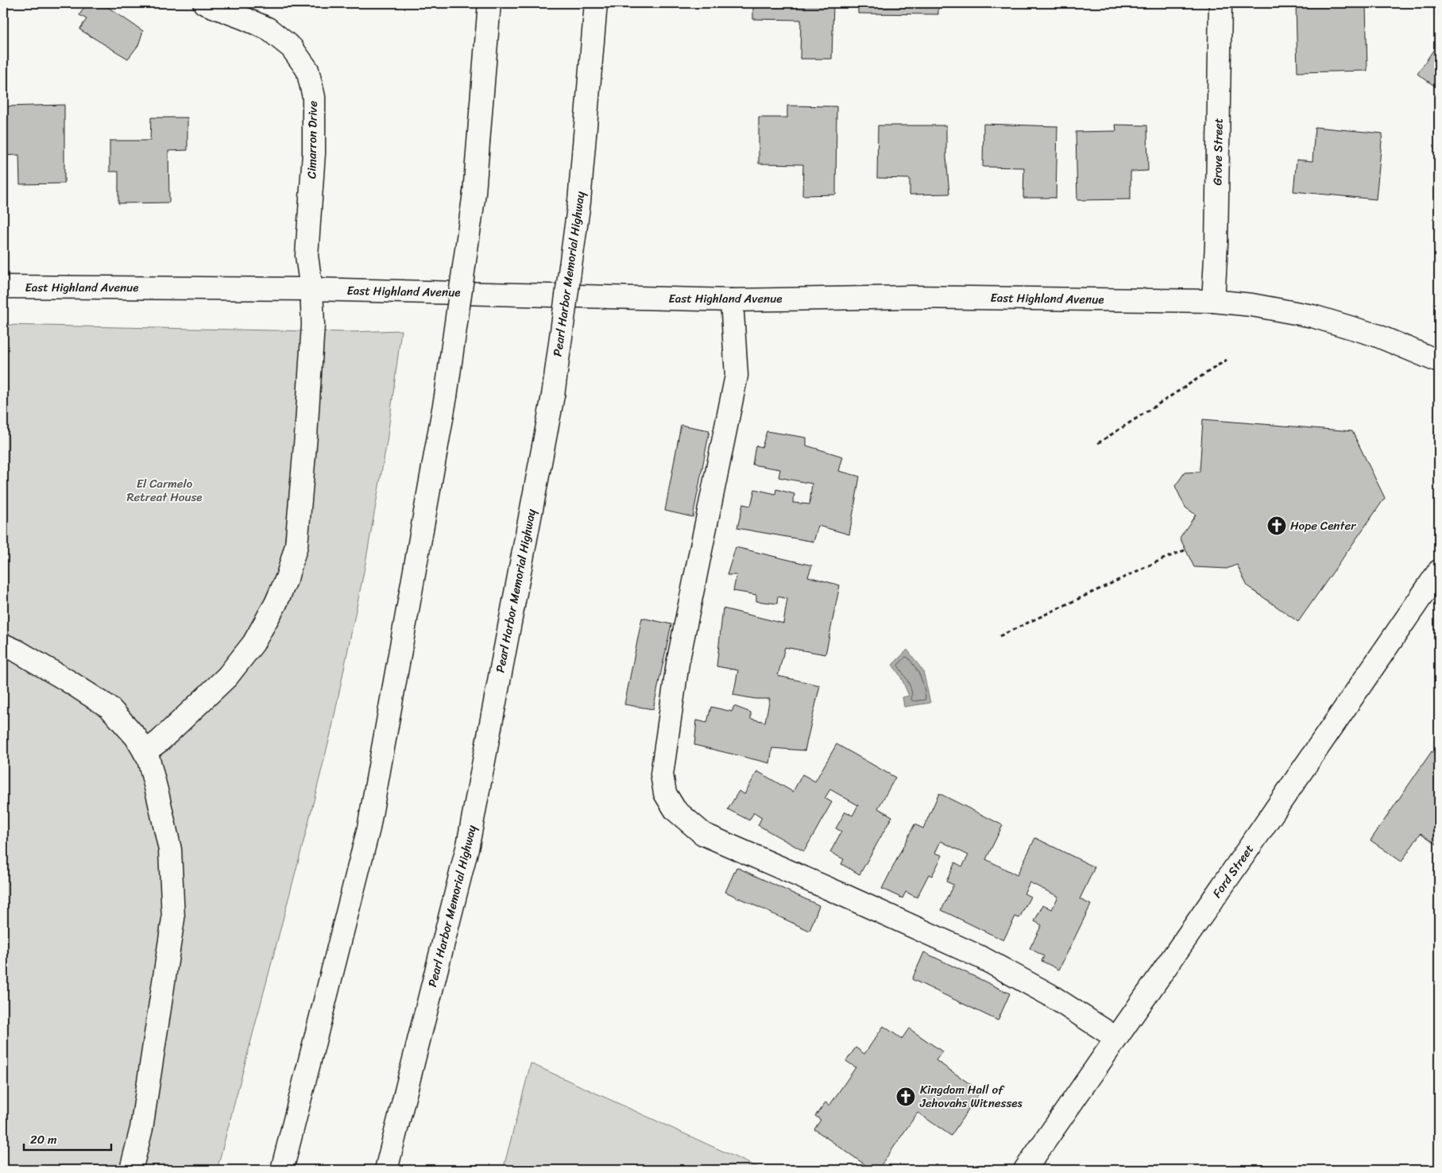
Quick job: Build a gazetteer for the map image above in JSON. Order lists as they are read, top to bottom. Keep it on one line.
{"streets":{"main road":["Cimarron Drive","Grove Street","Pearl Harbor Memorial Highway","East Highland Avenue","Ford Street"]},"crossings":[["Cimarron Drive","East Highland Avenue"],["Grove Street","East Highland Avenue"]],"parks":["El Carmelo Retreat House"],"places":{"church":["Hope Center","Kingdom Hall of Jehovahs Witnesses"]},"scale_bar":"20 m"}
